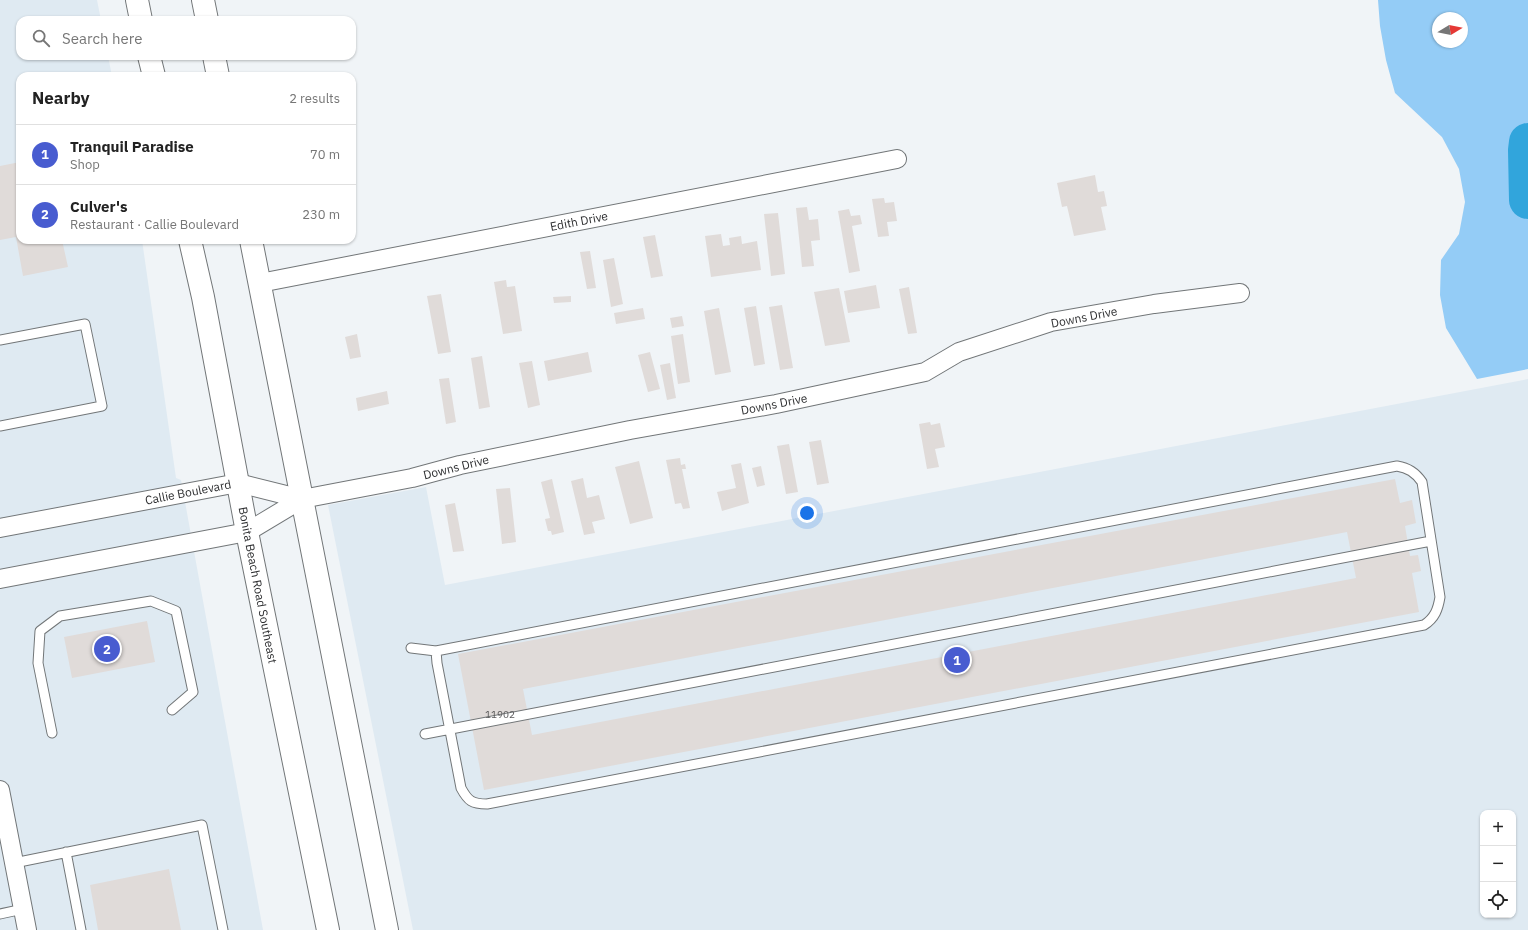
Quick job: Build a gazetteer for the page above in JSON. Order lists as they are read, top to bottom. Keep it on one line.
{"streets":{"main road":["Bonita Beach Road Southeast"],"street":["Edith Drive","Downs Drive","Callie Boulevard"]},"crossings":[["Downs Drive","Callie Boulevard"],["Callie Boulevard","Bonita Beach Road Southeast"]],"house_numbers":["11902"],"north":"right","page":{"search":"Search here","heading":["Nearby","2 results"],"list":[{"mark":"1","name":"Tranquil Paradise","note":"Shop","value":"70 m"},{"mark":"2","name":"Culver's","note":"Restaurant · Callie Boulevard","value":"230 m"}],"pins":["2","1"],"map_buttons":["+","−"]}}
